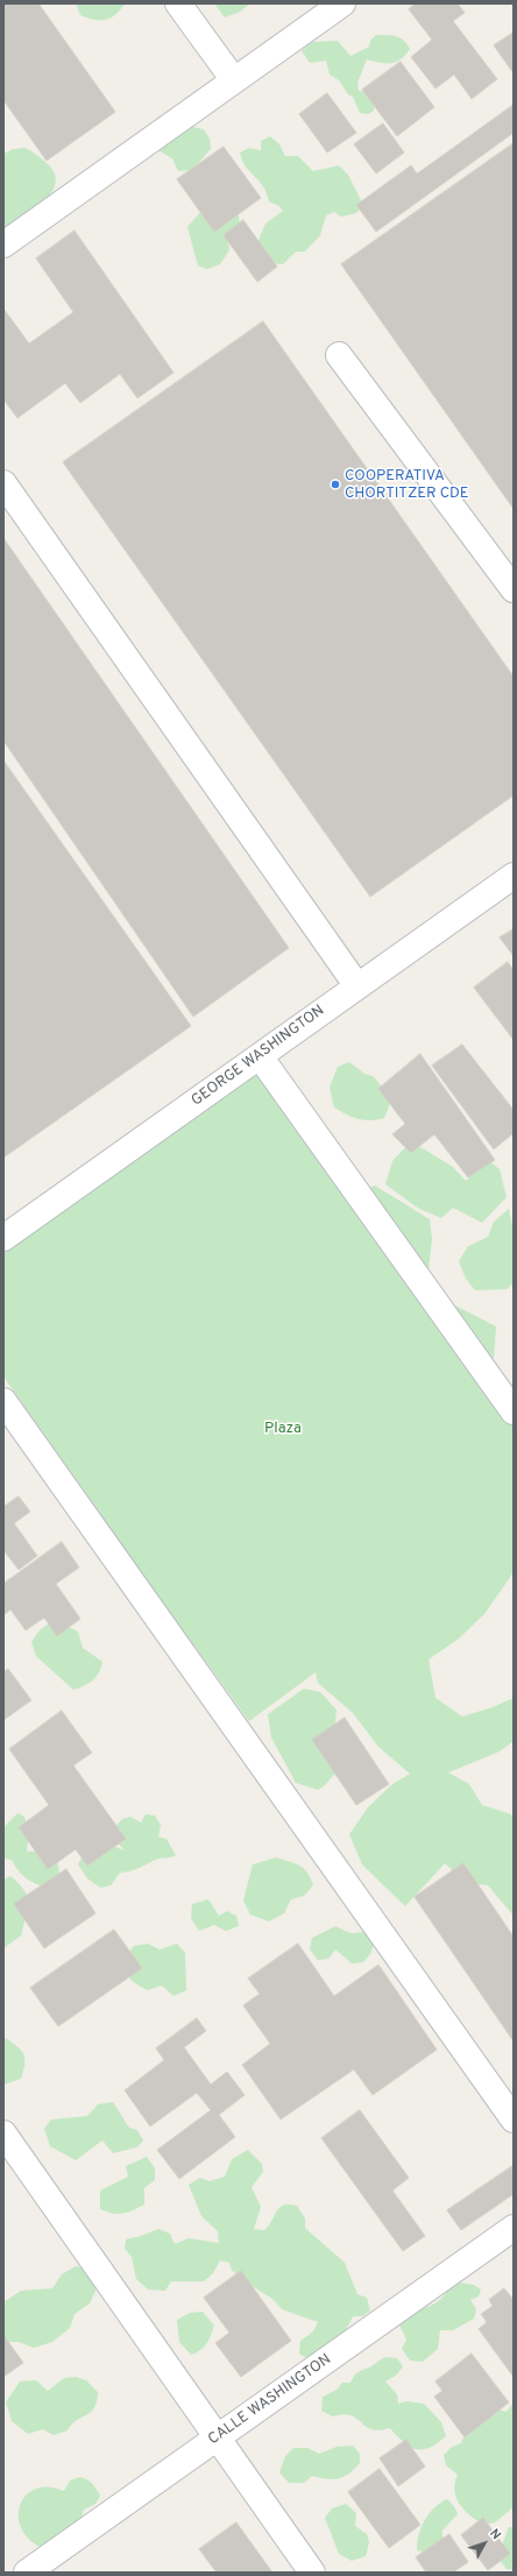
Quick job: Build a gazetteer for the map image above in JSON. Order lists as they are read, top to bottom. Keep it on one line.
{"streets":{"street":["GEORGE WASHINGTON","CALLE WASHINGTON"]},"parks":["Plaza"],"places":["COOPERATIVA CHORTITZER CDE"],"north":"top right"}
